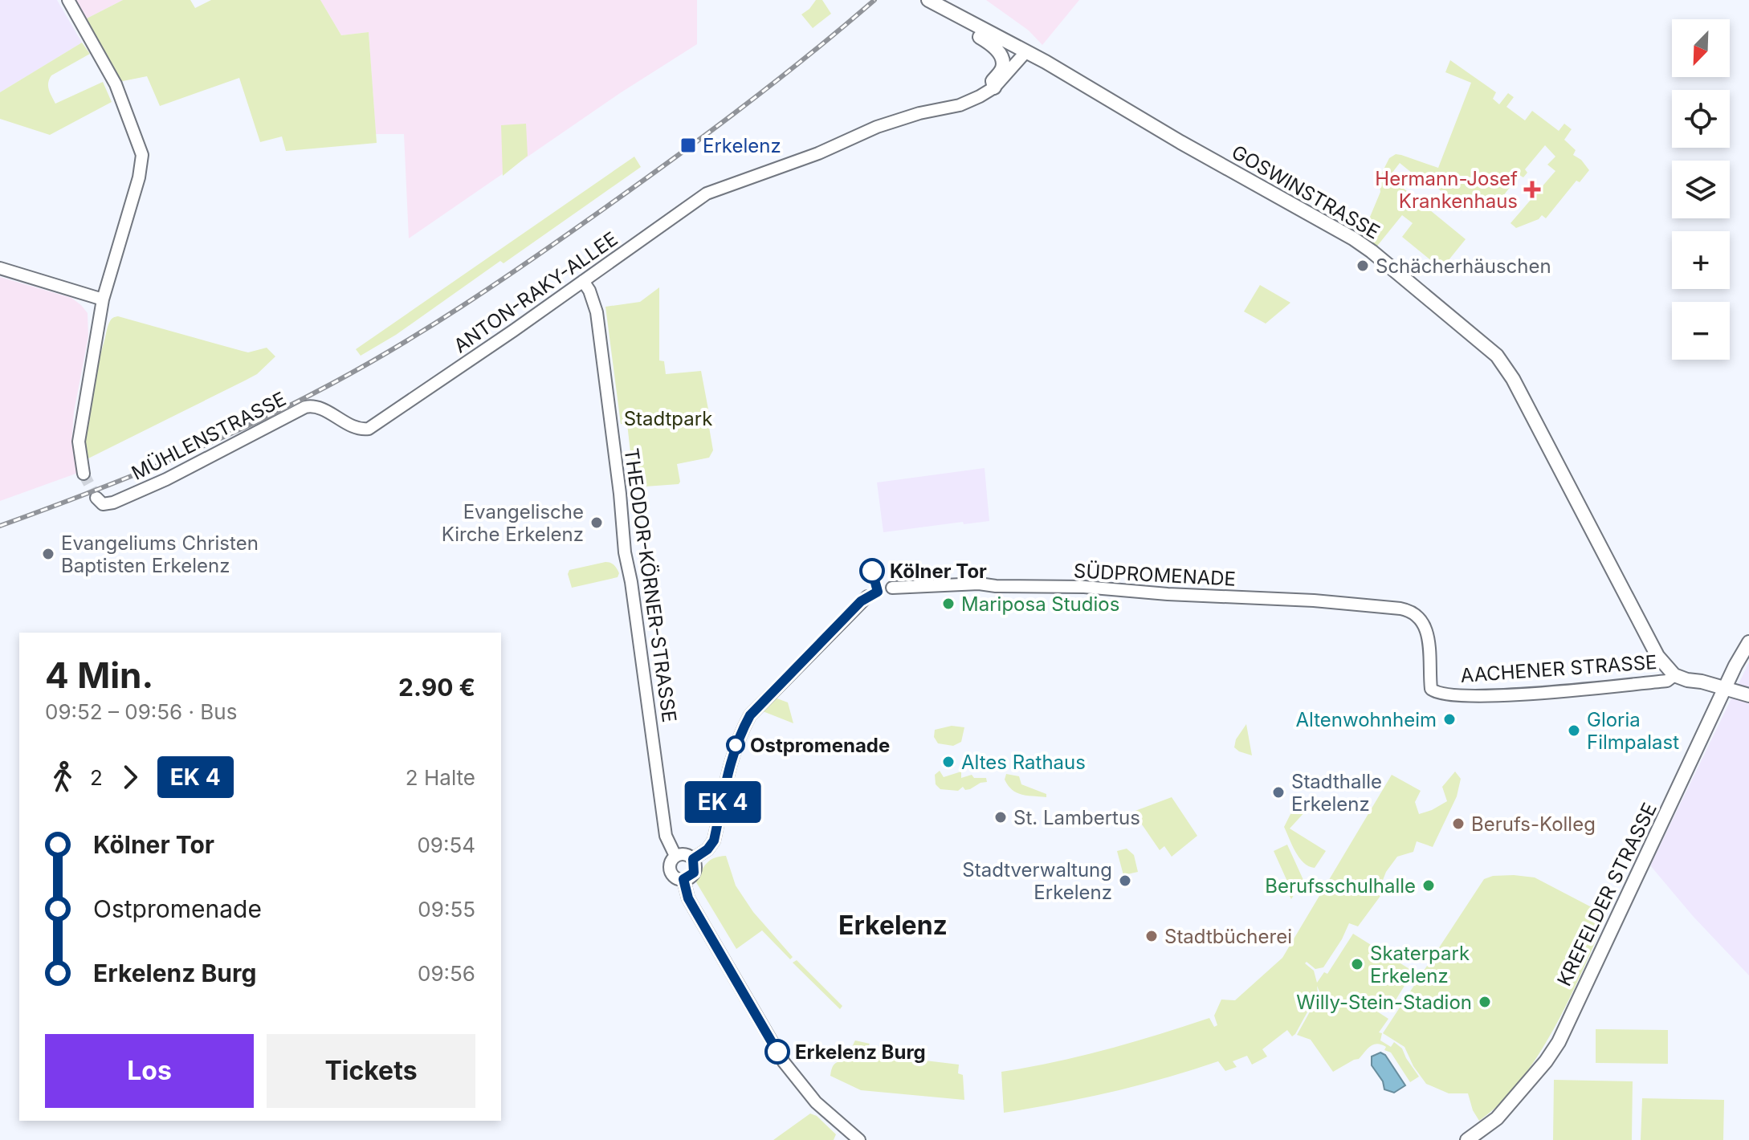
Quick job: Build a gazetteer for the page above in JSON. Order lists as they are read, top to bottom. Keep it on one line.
{"streets":{"main road":["GOSWINSTRASSE","AACHENER STRASSE","KREFELDER STRASSE"],"street":["ANTON-RAKY-ALLEE","MÜHLENSTRASSE","SÜDPROMENADE","THEODOR-KÖRNER-STRASSE"]},"crossings":[["GOSWINSTRASSE","AACHENER STRASSE"],["ANTON-RAKY-ALLEE","MÜHLENSTRASSE"],["ANTON-RAKY-ALLEE","THEODOR-KÖRNER-STRASSE"],["SÜDPROMENADE","AACHENER STRASSE"],["AACHENER STRASSE","KREFELDER STRASSE"]],"districts":["Erkelenz"],"parks":["Stadtpark"],"places":{"transit":["Erkelenz"],"health":["Hermann-Josef Krankenhaus"],"other":["Schächerhäuschen","Evangelische Kirche Erkelenz","Evangeliums Christen Baptisten Erkelenz","Kölner Tor","Mariposa Studios","Altenwohnheim","Gloria Filmpalast","Ostpromenade","Altes Rathaus","Stadthalle Erkelenz","St. Lambertus","Berufs-Kolleg","Stadtverwaltung Erkelenz","Berufsschulhalle","Stadtbücherei","Skaterpark Erkelenz","Willy-Stein-Stadion","Erkelenz Burg"]},"north":"bottom left","page":{"on_map":"EK 4","map_buttons":["+","−"],"heading":["4 Min.","09:52 – 09:56 · Bus","2.90 €"],"legs":["2","EK 4","2 Halte"],"list":[{"name":"Kölner Tor","value":"09:54"},{"name":"Ostpromenade","value":"09:55"},{"name":"Erkelenz Burg","value":"09:56"}],"buttons":["Los","Tickets"]}}
